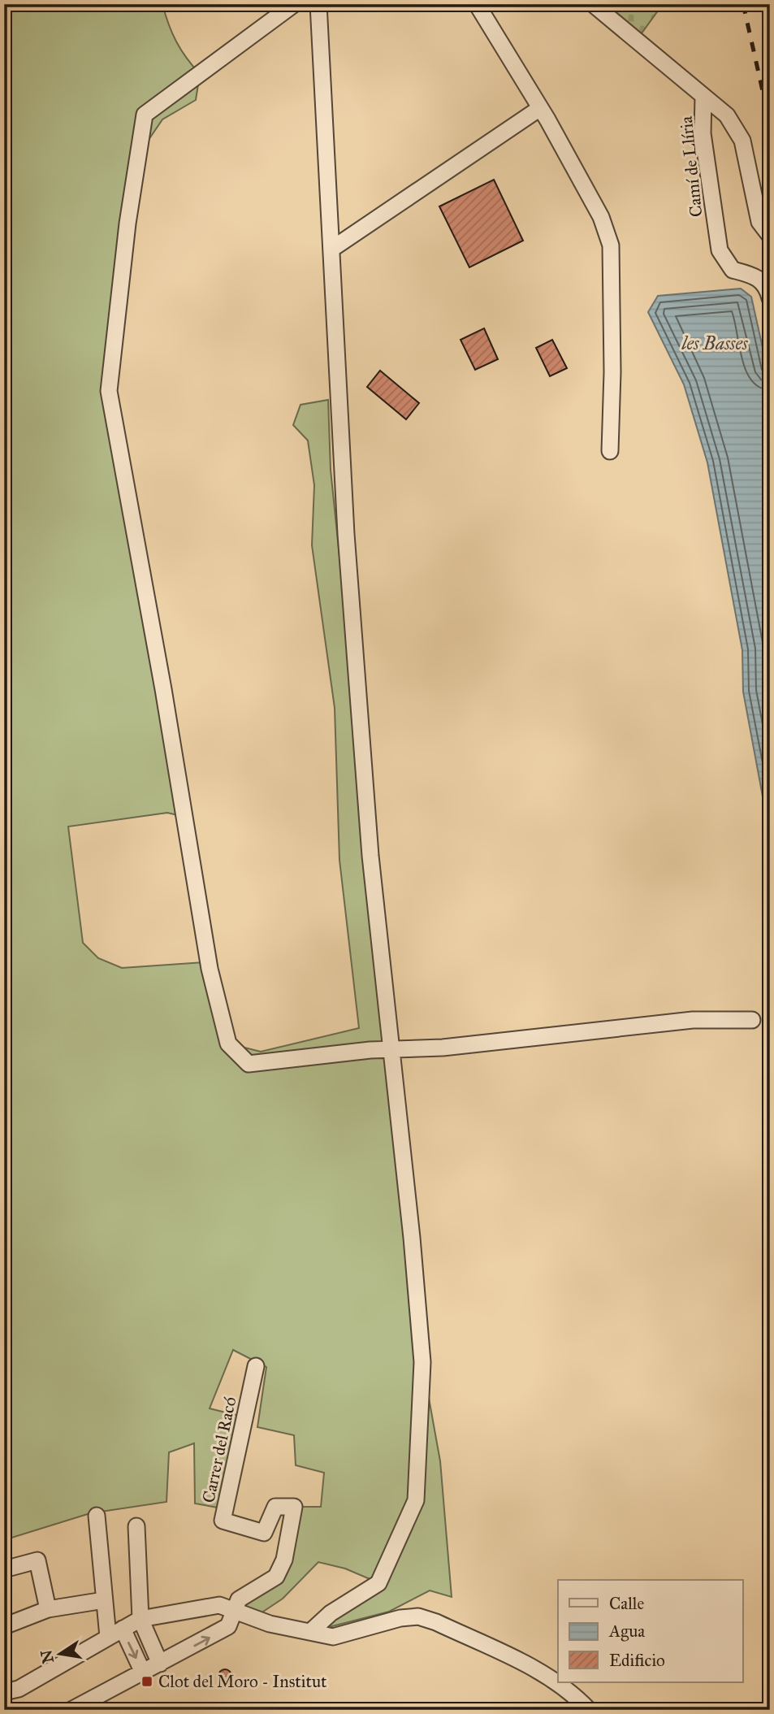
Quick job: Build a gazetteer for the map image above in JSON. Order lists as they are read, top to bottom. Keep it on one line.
{"streets":{"street":["Camí de Llíria","Carrer del Racó"]},"water":["les Basses"],"places":{"transit":["Clot del Moro - Institut"]},"legend":["Calle","Agua","Edificio"],"north":"left"}
